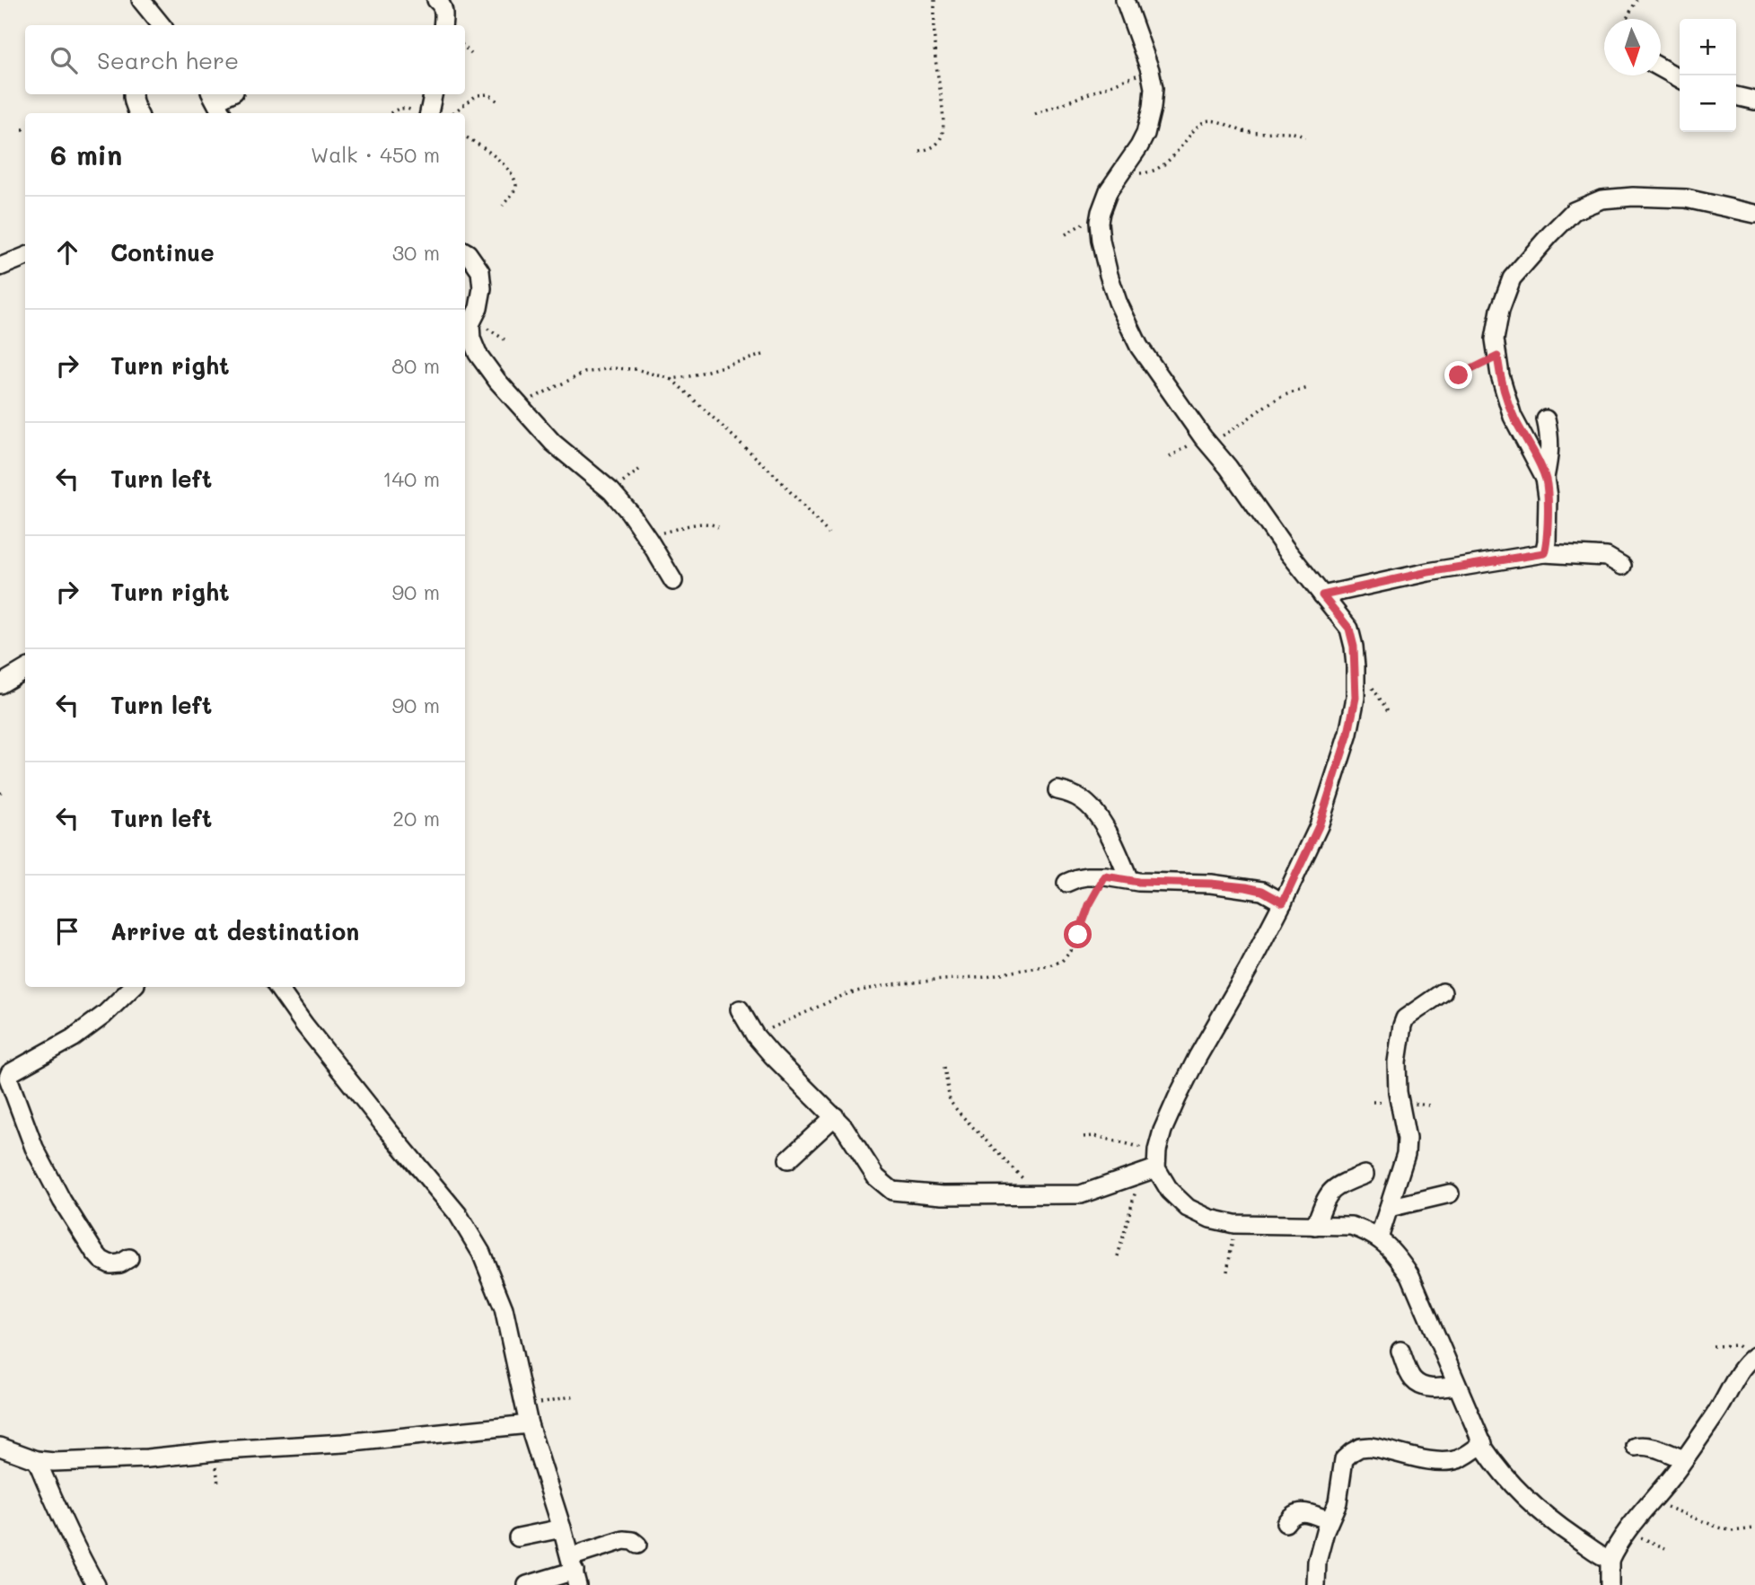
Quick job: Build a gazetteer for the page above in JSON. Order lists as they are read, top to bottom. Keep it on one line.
{"north":"bottom","page":{"map_buttons":["+","−"],"search":"Search here","heading":["6 min","Walk · 450 m"],"list":[["Continue","30 m"],["Turn right","80 m"],["Turn left","140 m"],["Turn right","90 m"],["Turn left","90 m"],["Turn left","20 m"],"Arrive at destination"]}}
